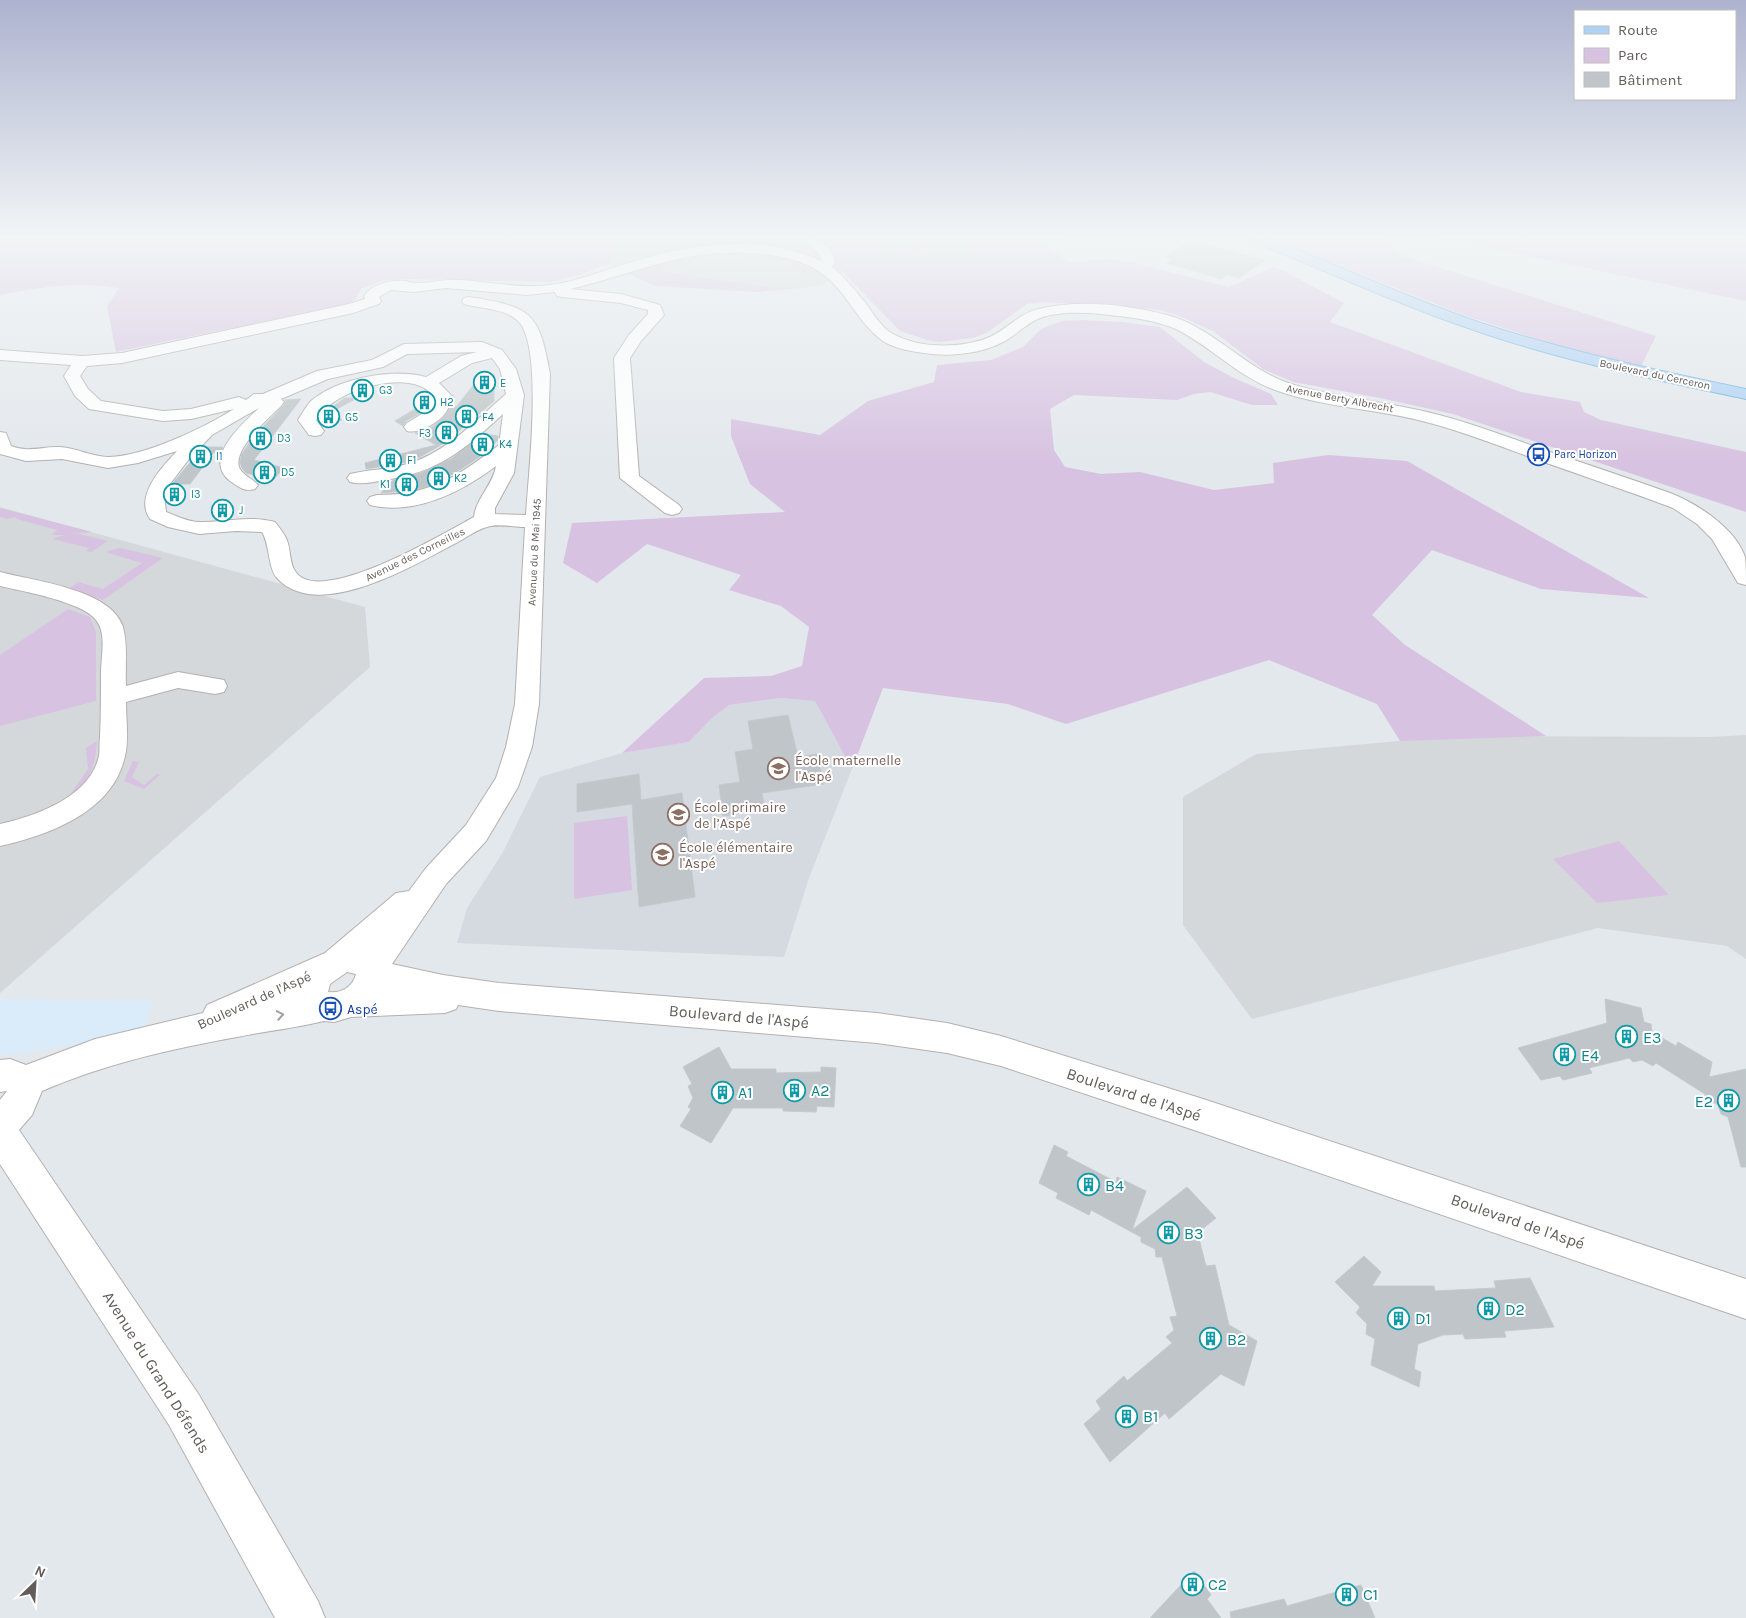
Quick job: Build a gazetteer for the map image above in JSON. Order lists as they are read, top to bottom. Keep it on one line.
{"streets":{"main road":["Boulevard du Cerceron"],"street":["Avenue Berty Albrecht","Avenue du 8 Mai 1945","Avenue des Corneilles","Boulevard de l'Aspé","Avenue du Grand Défends"]},"crossings":[["Avenue du 8 Mai 1945","Avenue des Corneilles"],["Avenue du 8 Mai 1945","Boulevard de l'Aspé"]],"places":{"building":["E","G3","H2","G5","F4","F3","D3","K4","I1","F1","D5","K2","K1","I3","J","E3","E4","A2","A1","E2","B4","B3","D2","D1","B2","B1","C2","C1"],"bus stop":["Parc Horizon","Aspé"],"school or university":["École maternelle l'Aspé","École primaire de l’Aspé","École élémentaire l'Aspé"]},"legend":["Route","Parc","Bâtiment"],"north":"top right"}
